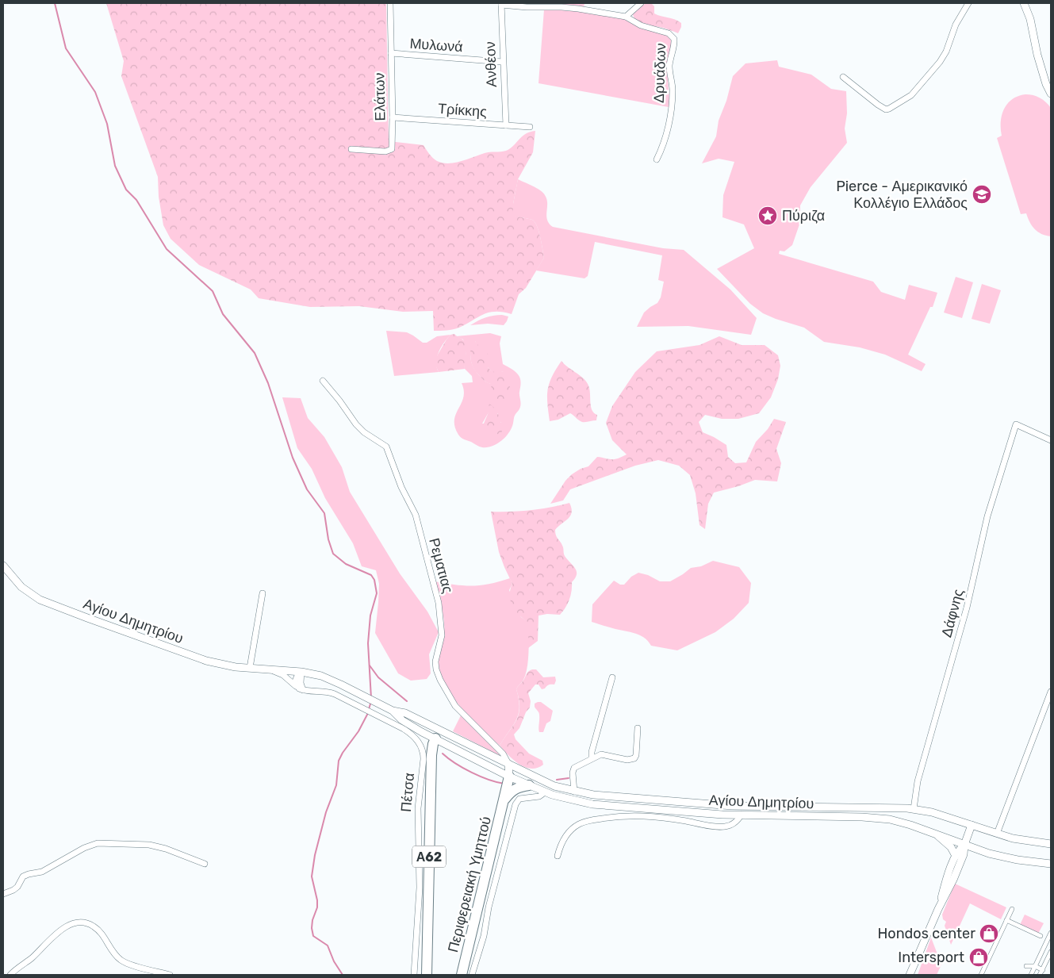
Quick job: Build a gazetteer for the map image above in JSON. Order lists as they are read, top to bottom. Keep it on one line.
{"streets":{"highway":["Α62","Περιφερειακή Υμηττού"],"street":["Μυλωνά","Ανθέον","Δρυάδων","Ελάτων","Τρίκκης","Ρεματιας","Δάφνης","Αγίου Δημητρίου","Πέτσα"]},"crossings":[["Μυλωνά","Ανθέον"],["Μυλωνά","Ελάτων"],["Ανθέον","Τρίκκης"],["Ελάτων","Τρίκκης"],["Ρεματιας","Αγίου Δημητρίου"],["Δάφνης","Αγίου Δημητρίου"],["Αγίου Δημητρίου","Περιφερειακή Υμηττού"]],"places":{"school or university":["Pierce - Αμερικανικό Κολλέγιο Ελλάδος"],"place":["Πύριζα"],"shop":["Hondos center","Intersport"]}}
